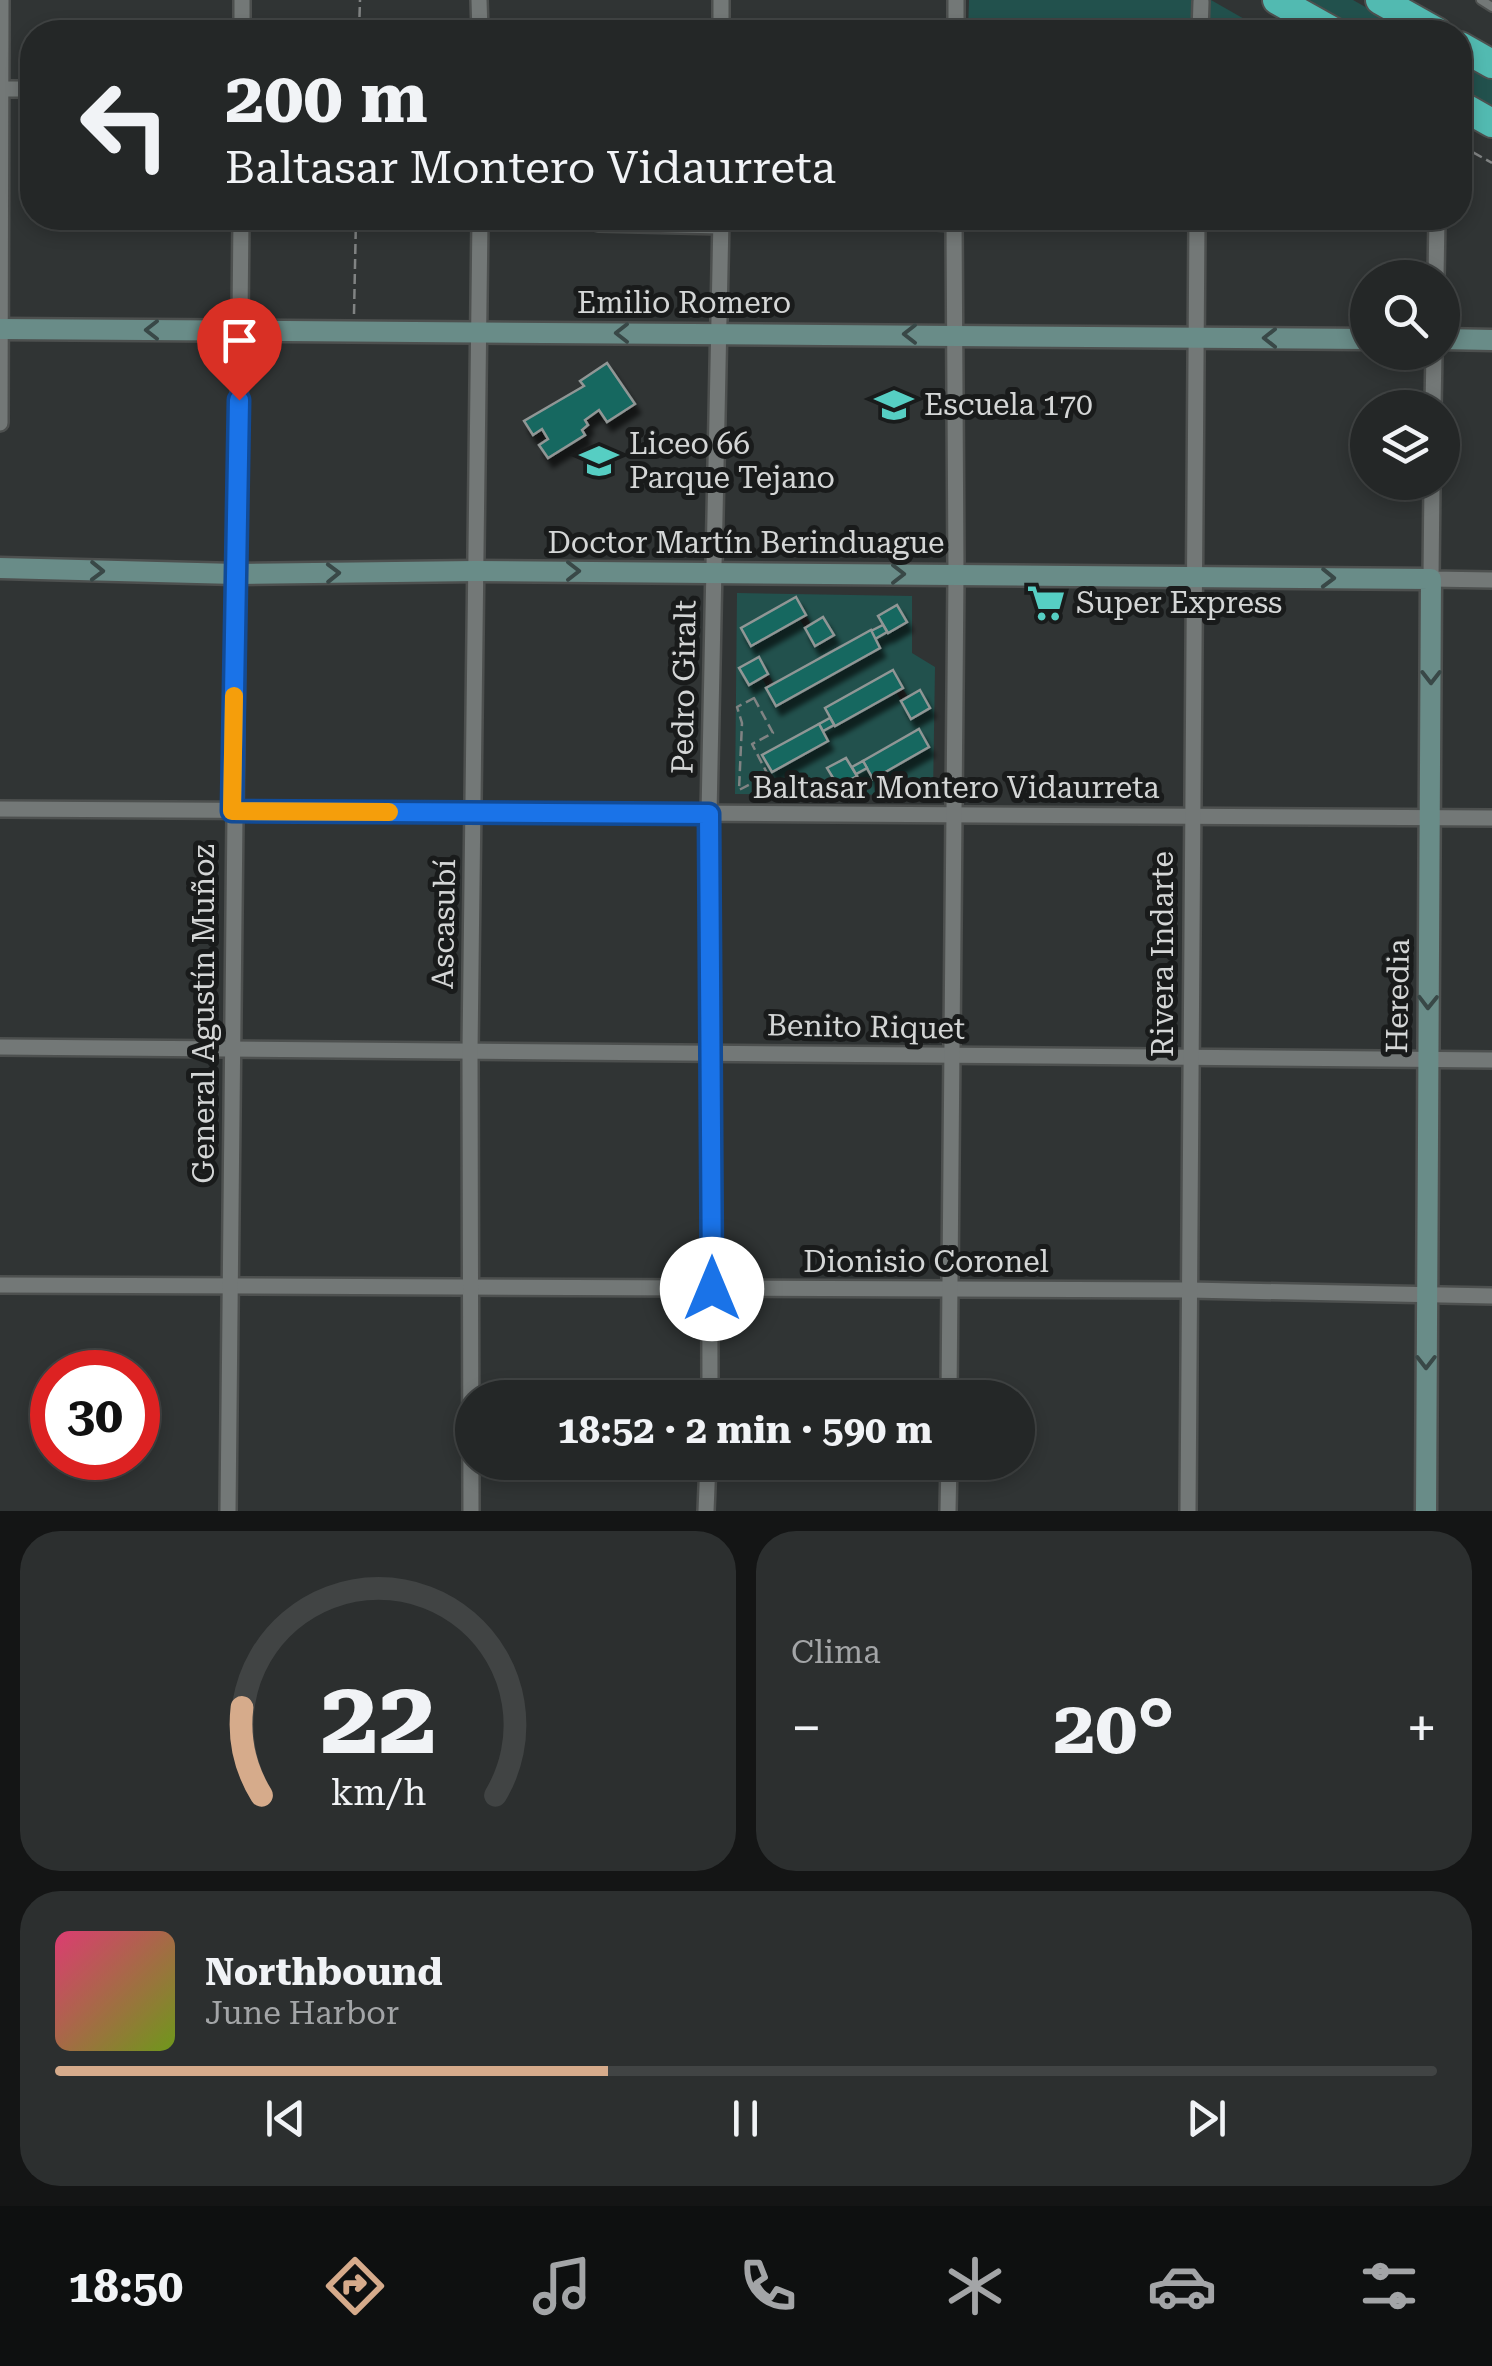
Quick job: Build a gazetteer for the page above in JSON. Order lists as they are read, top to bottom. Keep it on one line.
{"streets":{"street":["Emilio Romero","Doctor Martín Berinduague","Pedro Giralt","Baltasar Montero Vidaurreta","Ascasubí","Rivera Indarte","Heredia","General Agustín Muñoz","Benito Riquet","Dionisio Coronel"]},"crossings":[["Emilio Romero","Pedro Giralt"],["Emilio Romero","Ascasubí"],["Emilio Romero","Rivera Indarte"],["Emilio Romero","General Agustín Muñoz"],["Doctor Martín Berinduague","Pedro Giralt"],["Doctor Martín Berinduague","Ascasubí"],["Doctor Martín Berinduague","Rivera Indarte"],["Doctor Martín Berinduague","Heredia"],["Doctor Martín Berinduague","General Agustín Muñoz"],["Pedro Giralt","Baltasar Montero Vidaurreta"],["Pedro Giralt","Benito Riquet"],["Pedro Giralt","Dionisio Coronel"],["Baltasar Montero Vidaurreta","Ascasubí"],["Baltasar Montero Vidaurreta","Rivera Indarte"],["Baltasar Montero Vidaurreta","Heredia"],["Baltasar Montero Vidaurreta","General Agustín Muñoz"],["Ascasubí","Benito Riquet"],["Ascasubí","Dionisio Coronel"],["Rivera Indarte","Benito Riquet"],["Rivera Indarte","Dionisio Coronel"],["Heredia","Benito Riquet"],["Heredia","Dionisio Coronel"],["General Agustín Muñoz","Benito Riquet"],["General Agustín Muñoz","Dionisio Coronel"]],"one_way":["Emilio Romero","Doctor Martín Berinduague","Heredia"],"places":{"school or university":["Escuela 170","Liceo 66 Parque Tejano"],"supermarket":["Super Express"]},"page":{"turn":["200 m","Baltasar Montero Vidaurreta"],"limit":"30","trip":"18:52 · 2 min · 590 m","tile":"Clima","heat":["−","20°","+"],"song":["Northbound","June Harbor"],"tabs":"18:50","gauge":["22","km/h"]}}
